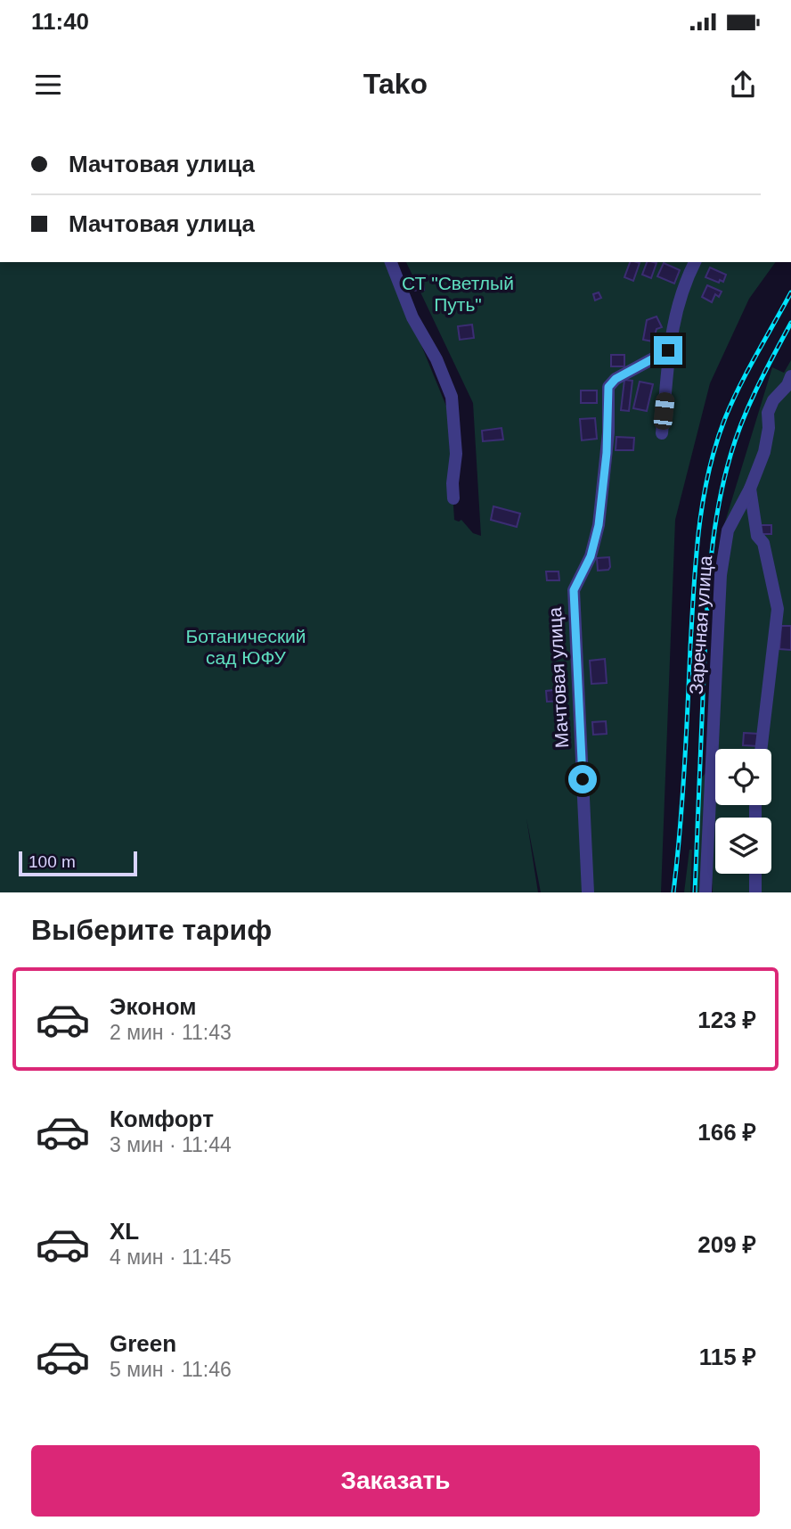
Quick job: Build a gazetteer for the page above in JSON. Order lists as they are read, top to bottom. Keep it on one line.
{"streets":{"street":["Заречная улица","Мачтовая улица"]},"parks":["СТ \"Светлый Путь\"","Ботанический сад ЮФУ"],"scale_bar":"100 m","page":{"status":"11:40","header":"Tako","banner":["Мачтовая улица","Мачтовая улица"],"scale":"100 m","heading":"Выберите тариф","list":[{"name":"Эконом","note":"2 мин · 11:43","value":"123 ₽"},{"name":"Комфорт","note":"3 мин · 11:44","value":"166 ₽"},{"name":"XL","note":"4 мин · 11:45","value":"209 ₽"},{"name":"Green","note":"5 мин · 11:46","value":"115 ₽"}],"buttons":"Заказать"}}
